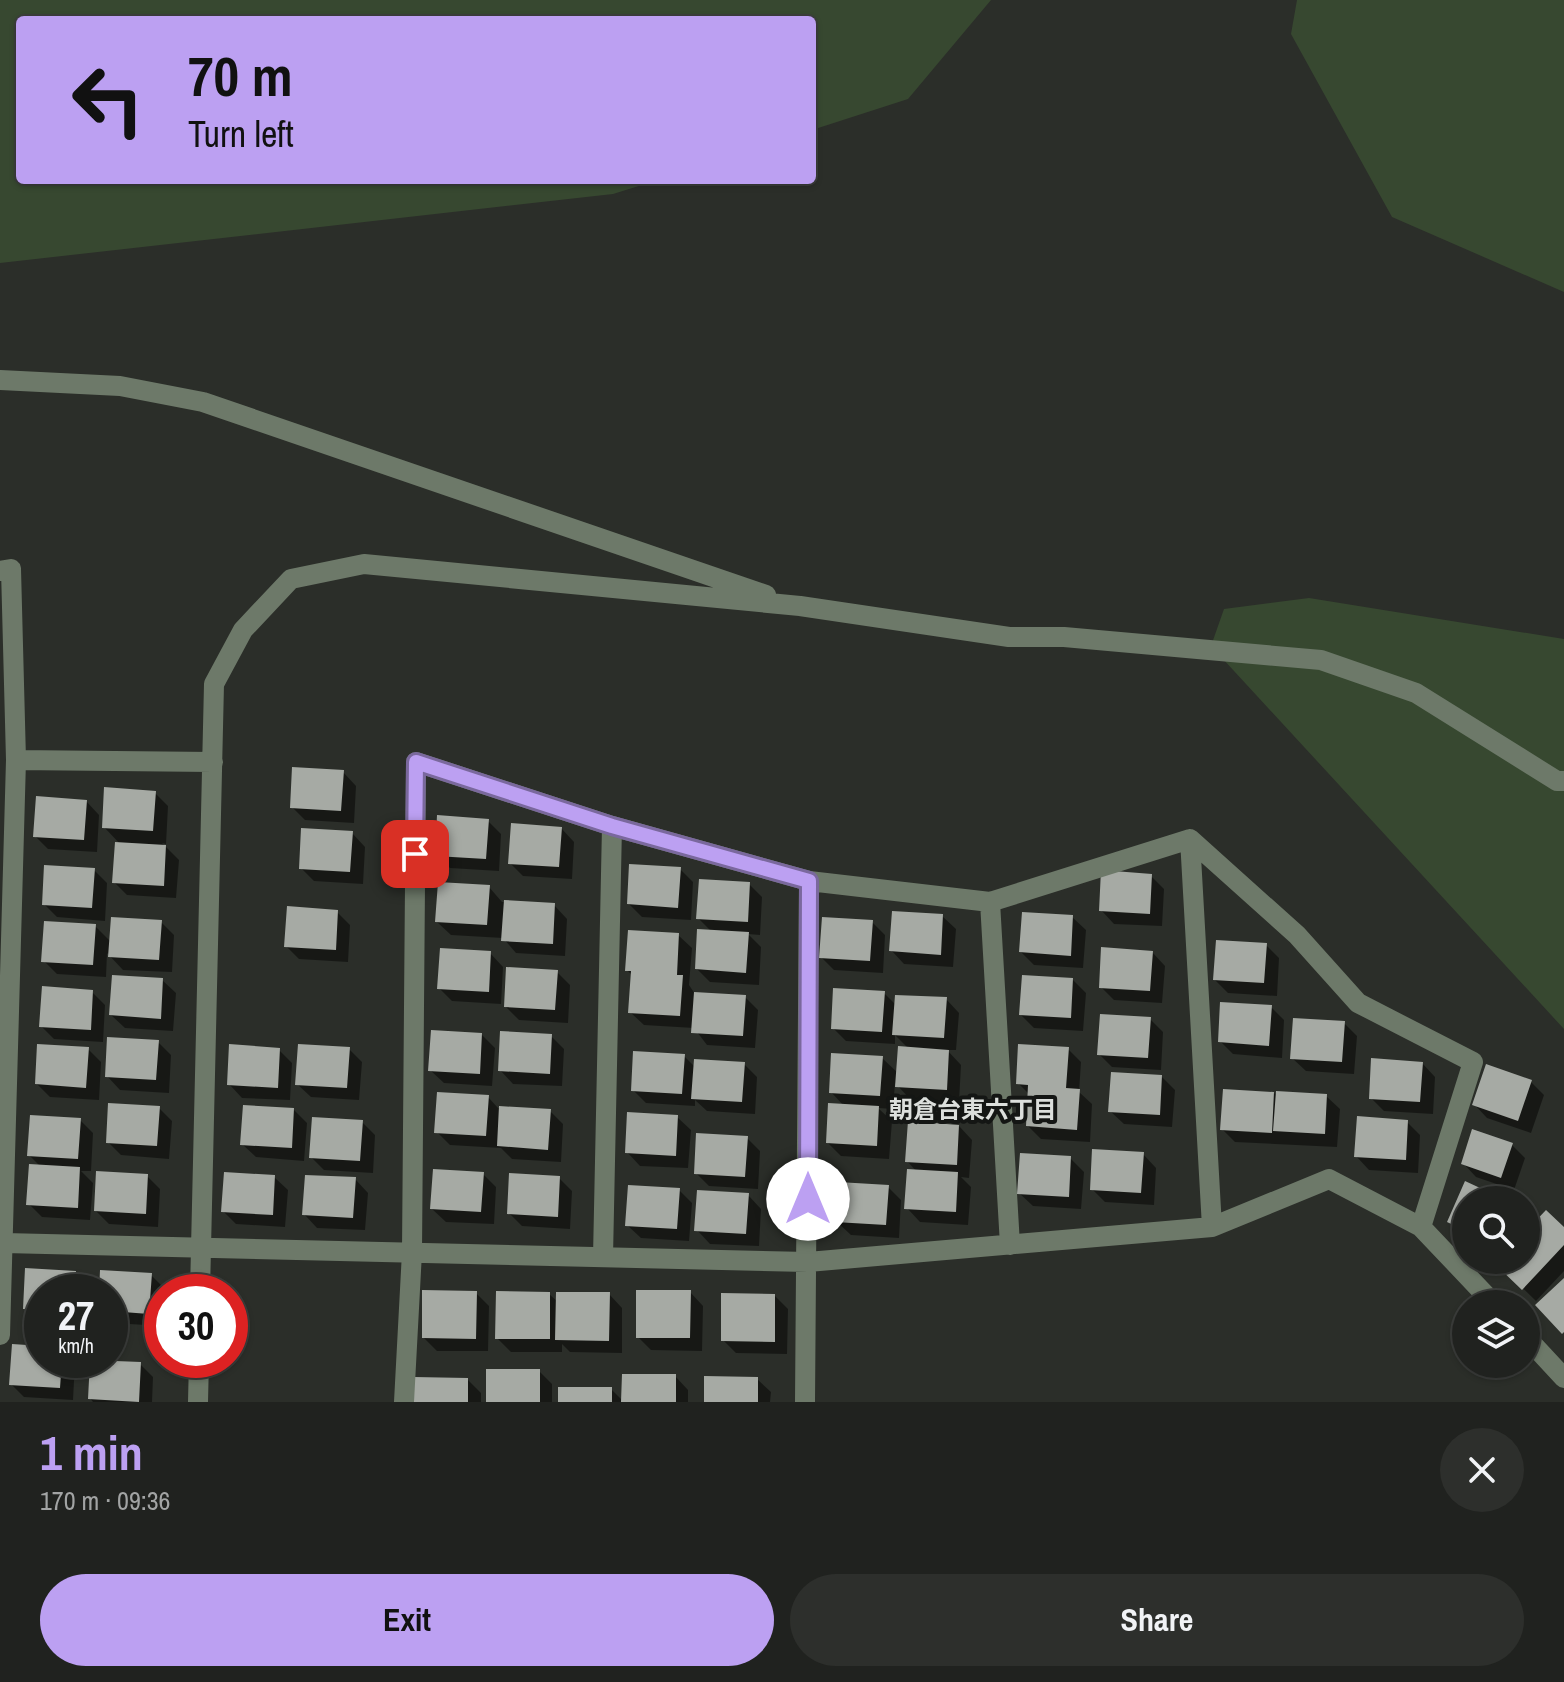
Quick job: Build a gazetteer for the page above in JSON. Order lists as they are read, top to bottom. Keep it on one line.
{"districts":["朝倉台東六丁目"],"page":{"turn":["70 m","Turn left"],"speed":"27 km/h","limit":"30","heading":["1 min","170 m · 09:36"],"buttons":["Exit","Share"]}}
